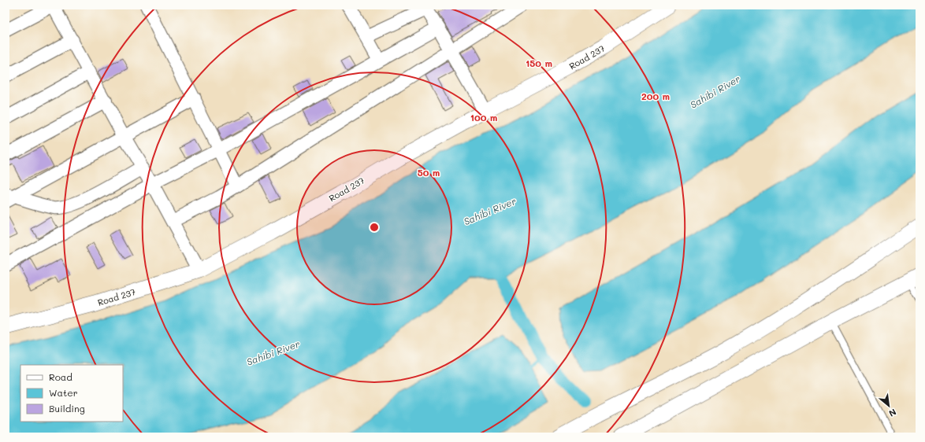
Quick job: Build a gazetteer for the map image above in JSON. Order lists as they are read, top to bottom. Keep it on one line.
{"streets":{"street":["Road 237"]},"water":["Sahibi River"],"legend":["Road","Water","Building"],"north":"bottom right","rings":["150 m","200 m","100 m","50 m"]}
